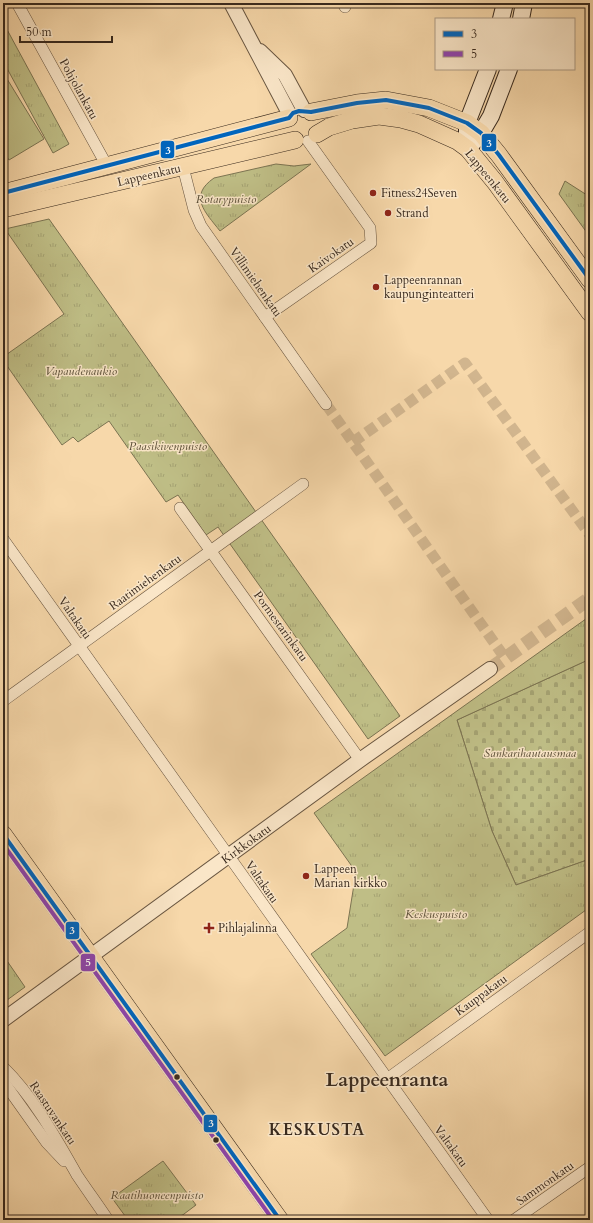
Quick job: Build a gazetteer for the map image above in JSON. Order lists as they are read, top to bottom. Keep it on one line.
{"streets":{"main road":["Lappeenkatu"],"street":["Pohjolankatu","Kaivokatu","Villimiehenkatu","Raatimiehenkatu","Valtakatu","Pormestarinkatu","Kirkkokatu","Kauppakatu","Raastuvankatu","Sammonkatu"]},"crossings":[["Pohjolankatu","Lappeenkatu"],["Lappeenkatu","Kaivokatu"],["Lappeenkatu","Villimiehenkatu"],["Kaivokatu","Villimiehenkatu"],["Raatimiehenkatu","Valtakatu"],["Raatimiehenkatu","Pormestarinkatu"],["Valtakatu","Kirkkokatu"],["Valtakatu","Kauppakatu"],["Pormestarinkatu","Kirkkokatu"]],"districts":["Lappeenranta","KESKUSTA"],"parks":["Rotarypuisto","Vapaudenaukio","Paasikivenpuisto","Sankarihautausmaa","Keskuspuisto","Raatihuoneenpuisto"],"places":{"other":["Fitness24Seven","Strand","Lappeenrannan kaupunginteatteri","Lappeen Marian kirkko"],"health":["Pihlajalinna"]},"lines":["transit line 3","transit line 5"],"legend":["3","5"],"scale_bar":"50 m"}
